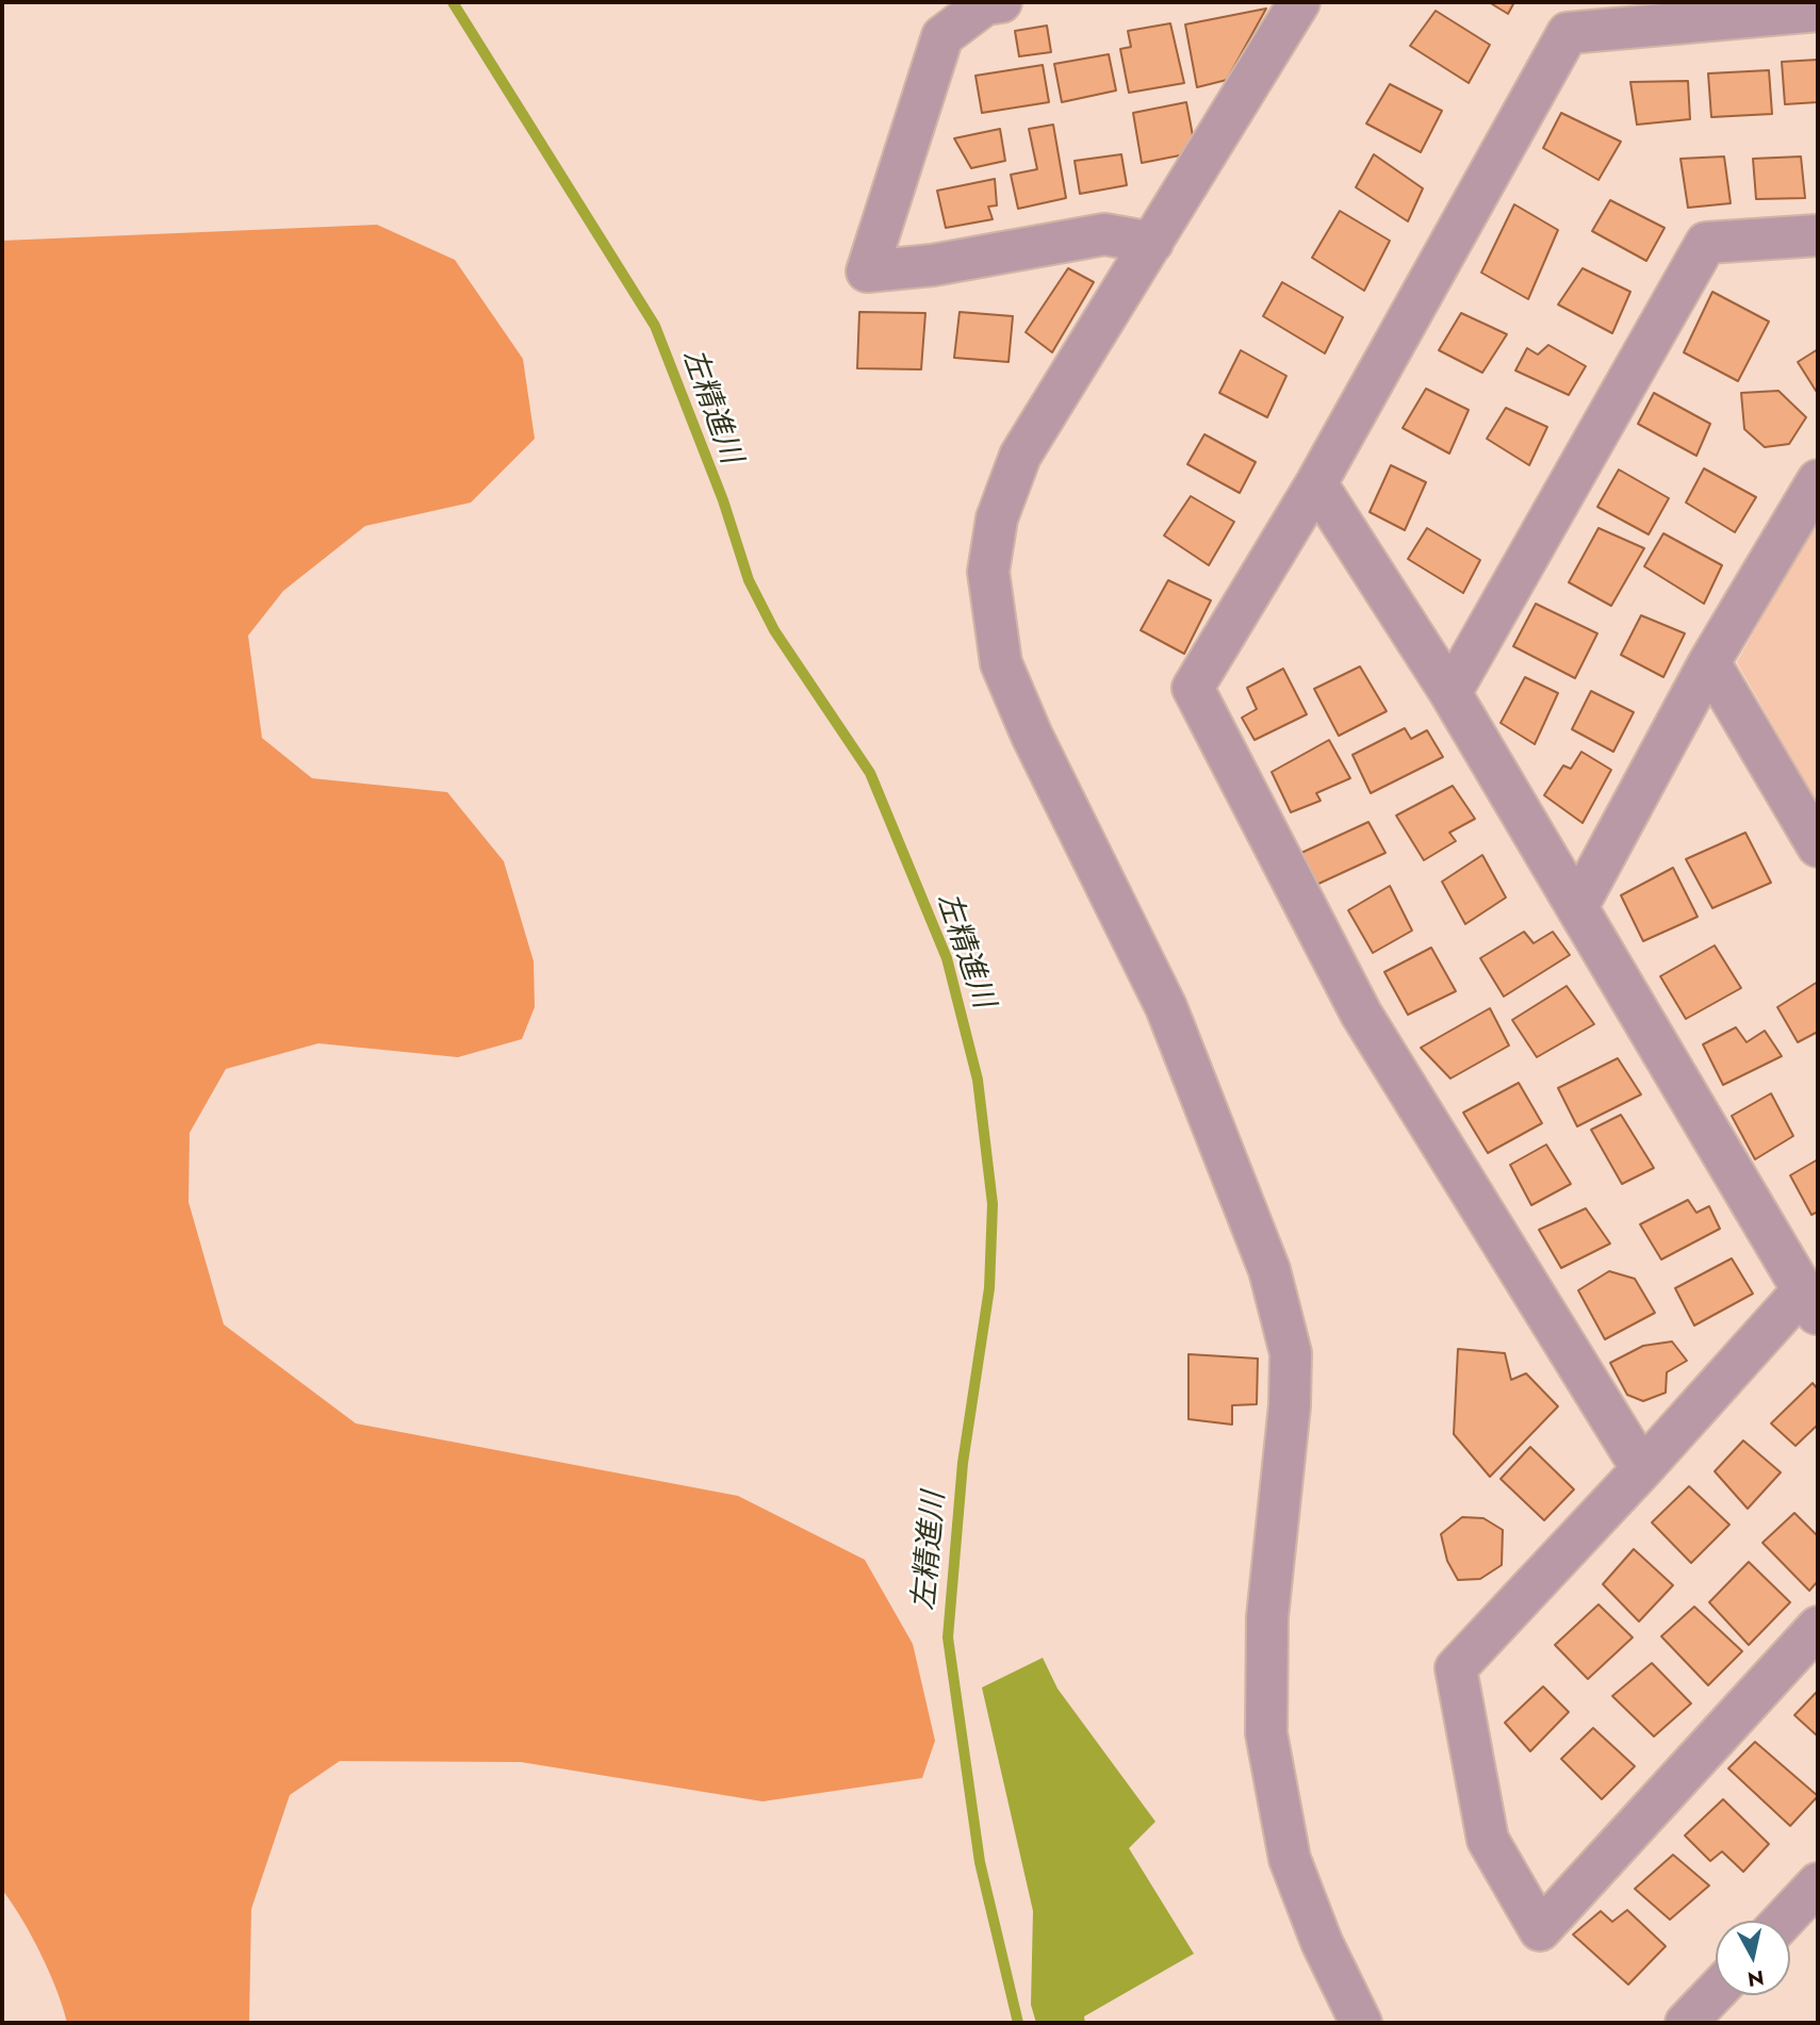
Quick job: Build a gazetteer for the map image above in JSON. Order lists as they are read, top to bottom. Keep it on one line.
{"water":["左精進川"],"north":"bottom"}
